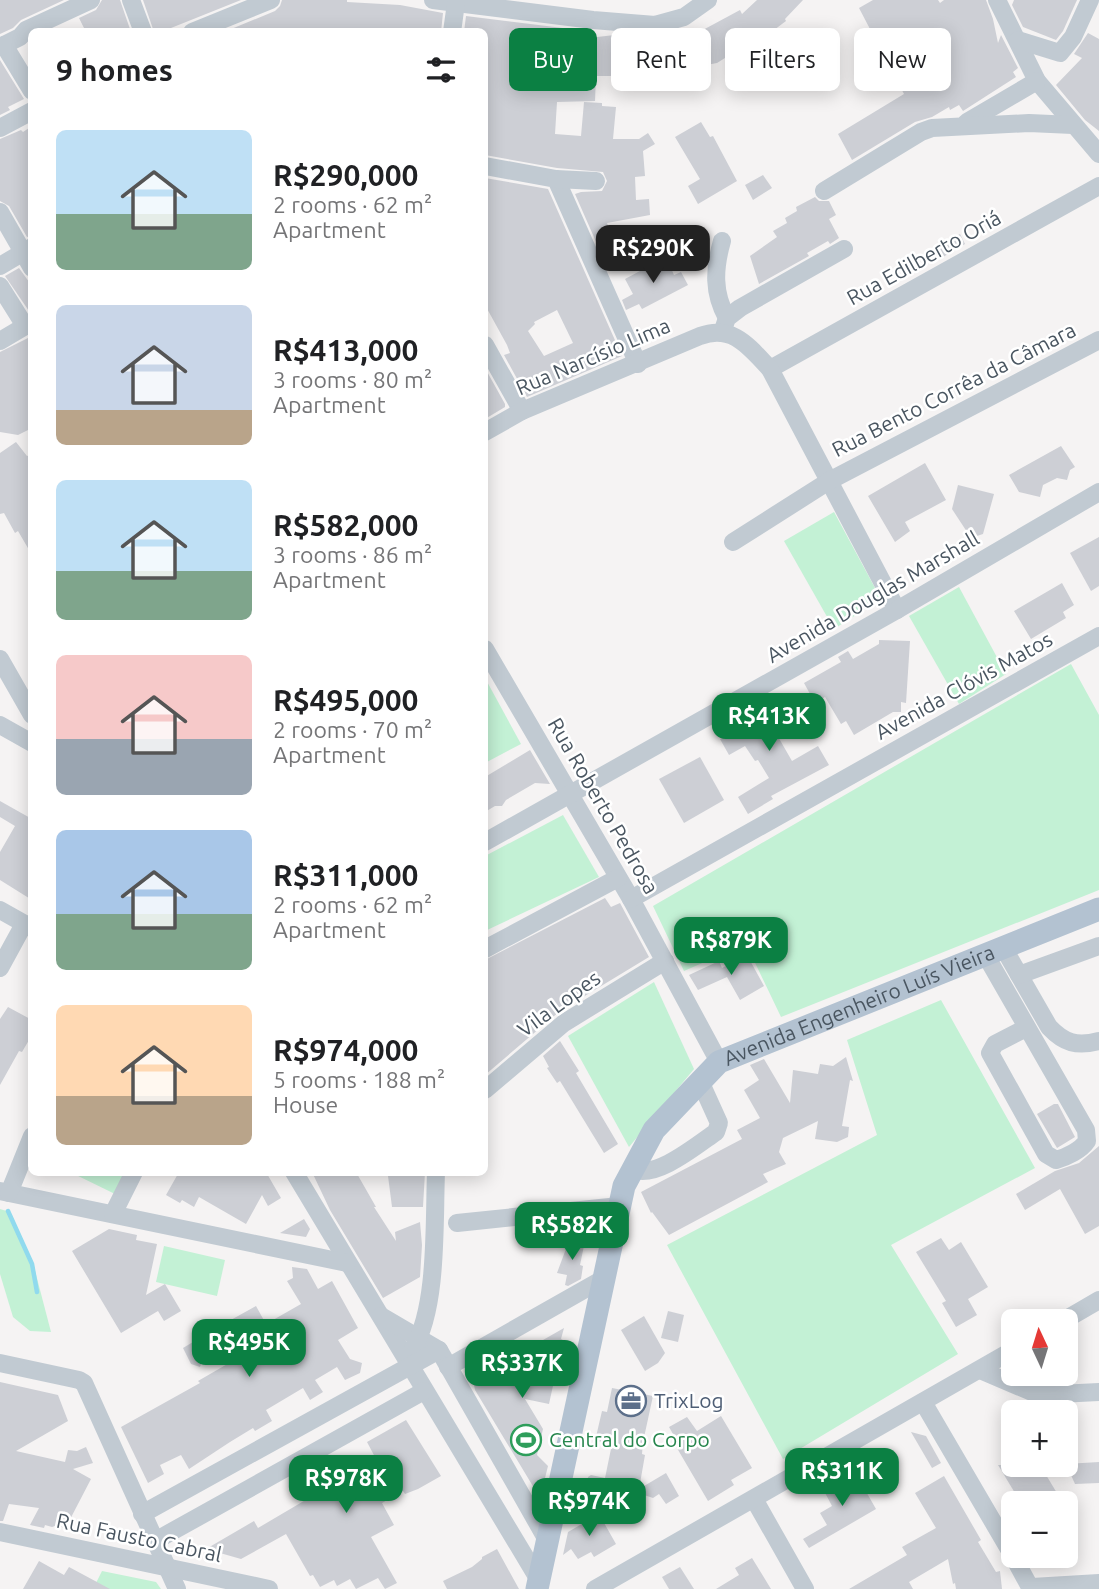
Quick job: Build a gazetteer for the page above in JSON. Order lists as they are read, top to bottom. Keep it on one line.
{"streets":{"main road":["Avenida Engenheiro Luís Vieira"],"street":["Rua Edilberto Oriá","Rua Narcísio Lima","Rua Bento Corrêa da Câmara","Avenida Douglas Marshall","Avenida Clóvis Matos","Rua Roberto Pedrosa","Vila Lopes","Rua Fausto Cabral"]},"crossings":[["Avenida Douglas Marshall","Rua Roberto Pedrosa"],["Avenida Clóvis Matos","Rua Roberto Pedrosa"],["Rua Roberto Pedrosa","Vila Lopes"],["Rua Roberto Pedrosa","Avenida Engenheiro Luís Vieira"]],"places":{"office":["TrixLog"],"sports":["Central do Corpo"]},"north":"top","page":{"chip":["Buy","Rent","Filters","New"],"heading":"9 homes","list":[{"name":"R$290,000","note":"2 rooms · 62 m² · Apartment"},{"name":"R$413,000","note":"3 rooms · 80 m² · Apartment"},{"name":"R$582,000","note":"3 rooms · 86 m² · Apartment"},{"name":"R$495,000","note":"2 rooms · 70 m² · Apartment"},{"name":"R$311,000","note":"2 rooms · 62 m² · Apartment"},{"name":"R$974,000","note":"5 rooms · 188 m² · House"}],"price":["R$290K","R$413K","R$879K","R$582K","R$495K","R$337K","R$311K","R$978K","R$974K"],"map_buttons":["+","−"]}}
